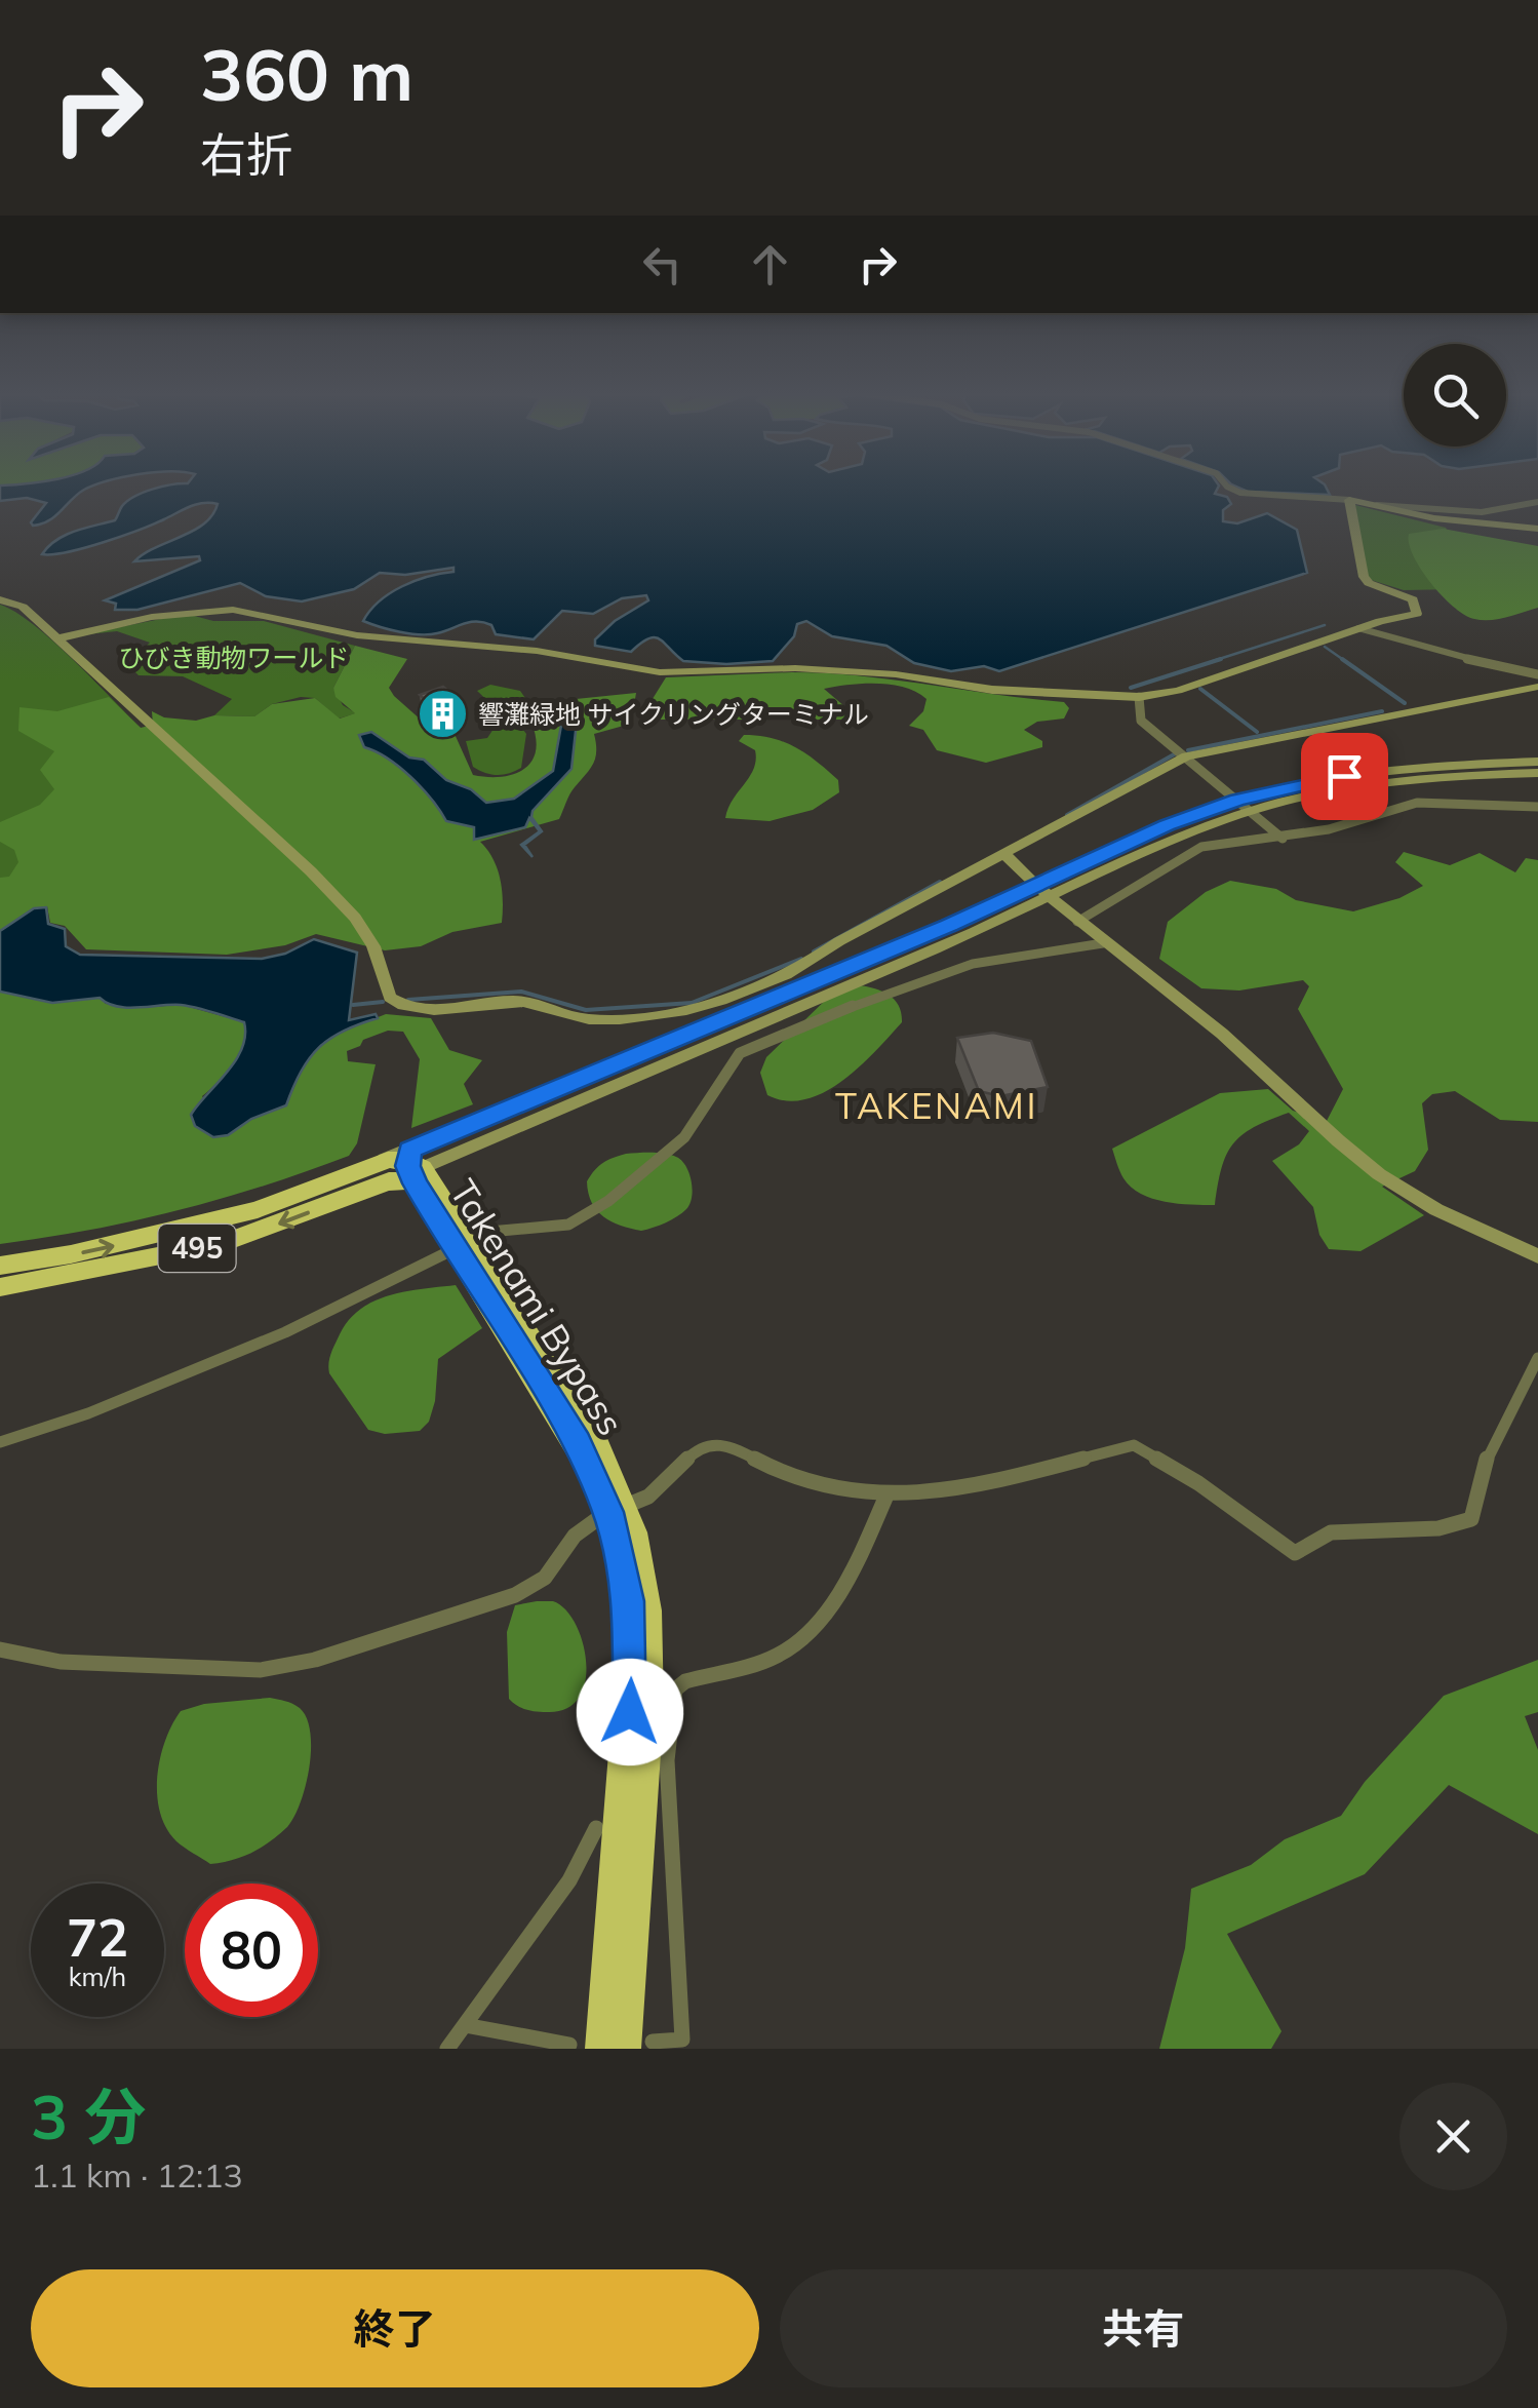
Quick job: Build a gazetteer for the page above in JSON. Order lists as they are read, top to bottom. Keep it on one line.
{"streets":{"highway":["495","Takenami Bypass"]},"crossings":[["495","Takenami Bypass"]],"districts":["TAKENAMI"],"parks":["ひびき動物ワールド"],"places":{"building":["響灘緑地 サイクリングターミナル"]},"page":{"turn":["360 m","右折"],"speed":"72 km/h","limit":"80","heading":["3 分","1.1 km · 12:13"],"buttons":["終了","共有"]}}
